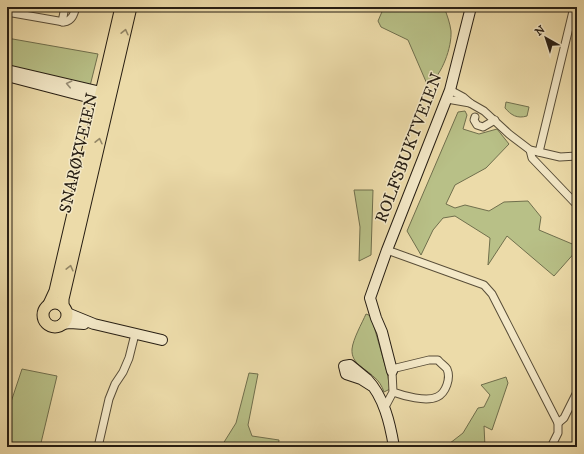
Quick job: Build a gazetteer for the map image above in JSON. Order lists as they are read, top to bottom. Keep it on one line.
{"streets":{"main road":["SNARØYVEIEN"],"street":["ROLFSBUKTVEIEN"]},"north":"top left"}
